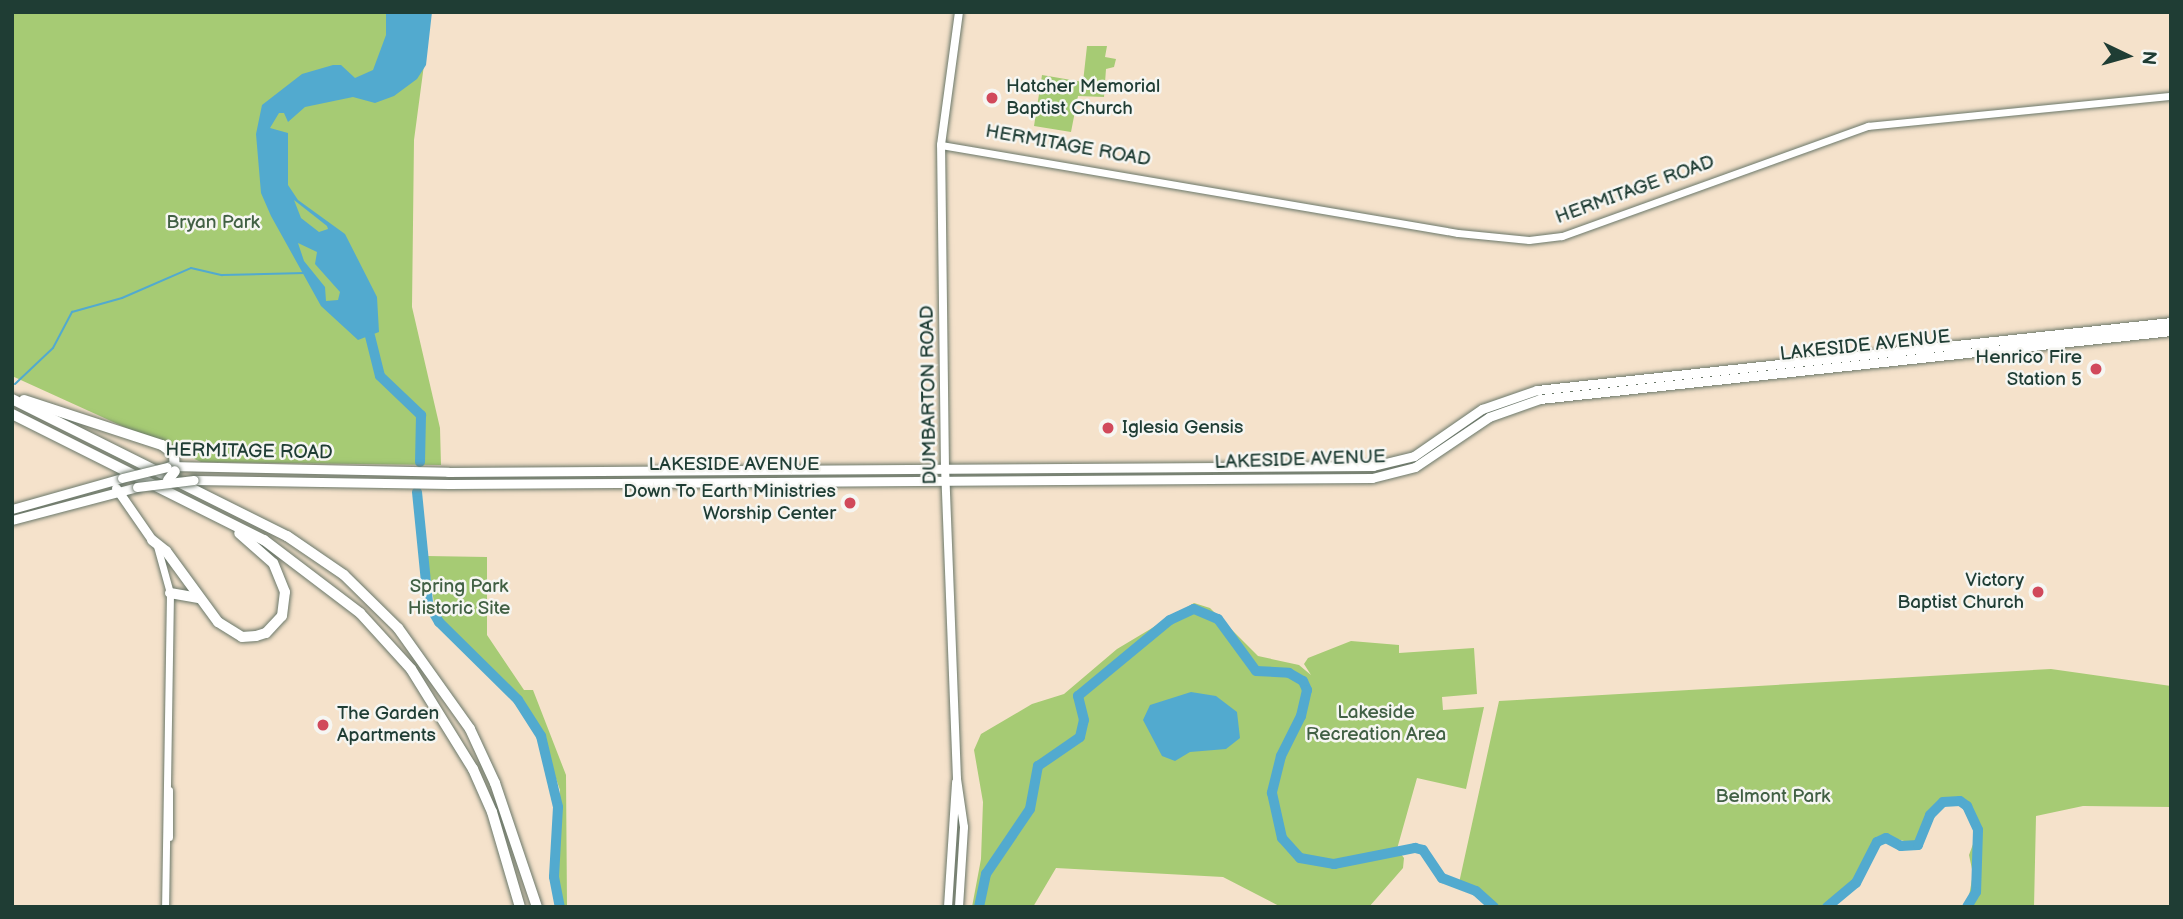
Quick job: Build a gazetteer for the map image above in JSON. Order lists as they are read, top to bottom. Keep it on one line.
{"streets":{"main road":["HERMITAGE ROAD","LAKESIDE AVENUE","DUMBARTON ROAD"]},"crossings":[["HERMITAGE ROAD","LAKESIDE AVENUE"],["HERMITAGE ROAD","DUMBARTON ROAD"],["LAKESIDE AVENUE","DUMBARTON ROAD"]],"parks":["Bryan Park","Spring Park Historic Site","Lakeside Recreation Area","Belmont Park"],"places":["Hatcher Memorial Baptist Church","Henrico Fire Station 5","Iglesia Gensis","Down To Earth Ministries Worship Center","Victory Baptist Church","The Garden Apartments"],"north":"right"}
